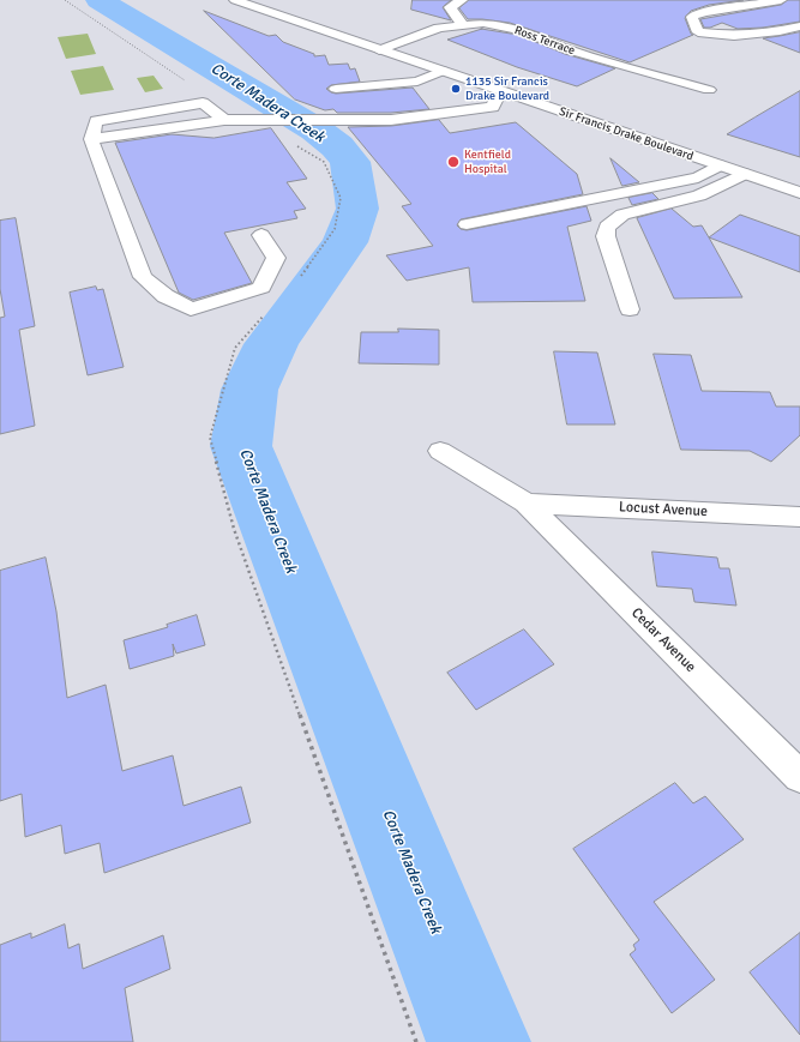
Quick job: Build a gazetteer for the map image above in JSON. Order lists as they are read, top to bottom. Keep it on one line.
{"streets":{"street":["Ross Terrace","Sir Francis Drake Boulevard","Locust Avenue","Cedar Avenue"]},"crossings":[["Ross Terrace","Sir Francis Drake Boulevard"],["Locust Avenue","Cedar Avenue"]],"water":["Corte Madera Creek"],"places":["1135 Sir Francis Drake Boulevard","Kentfield Hospital"]}
